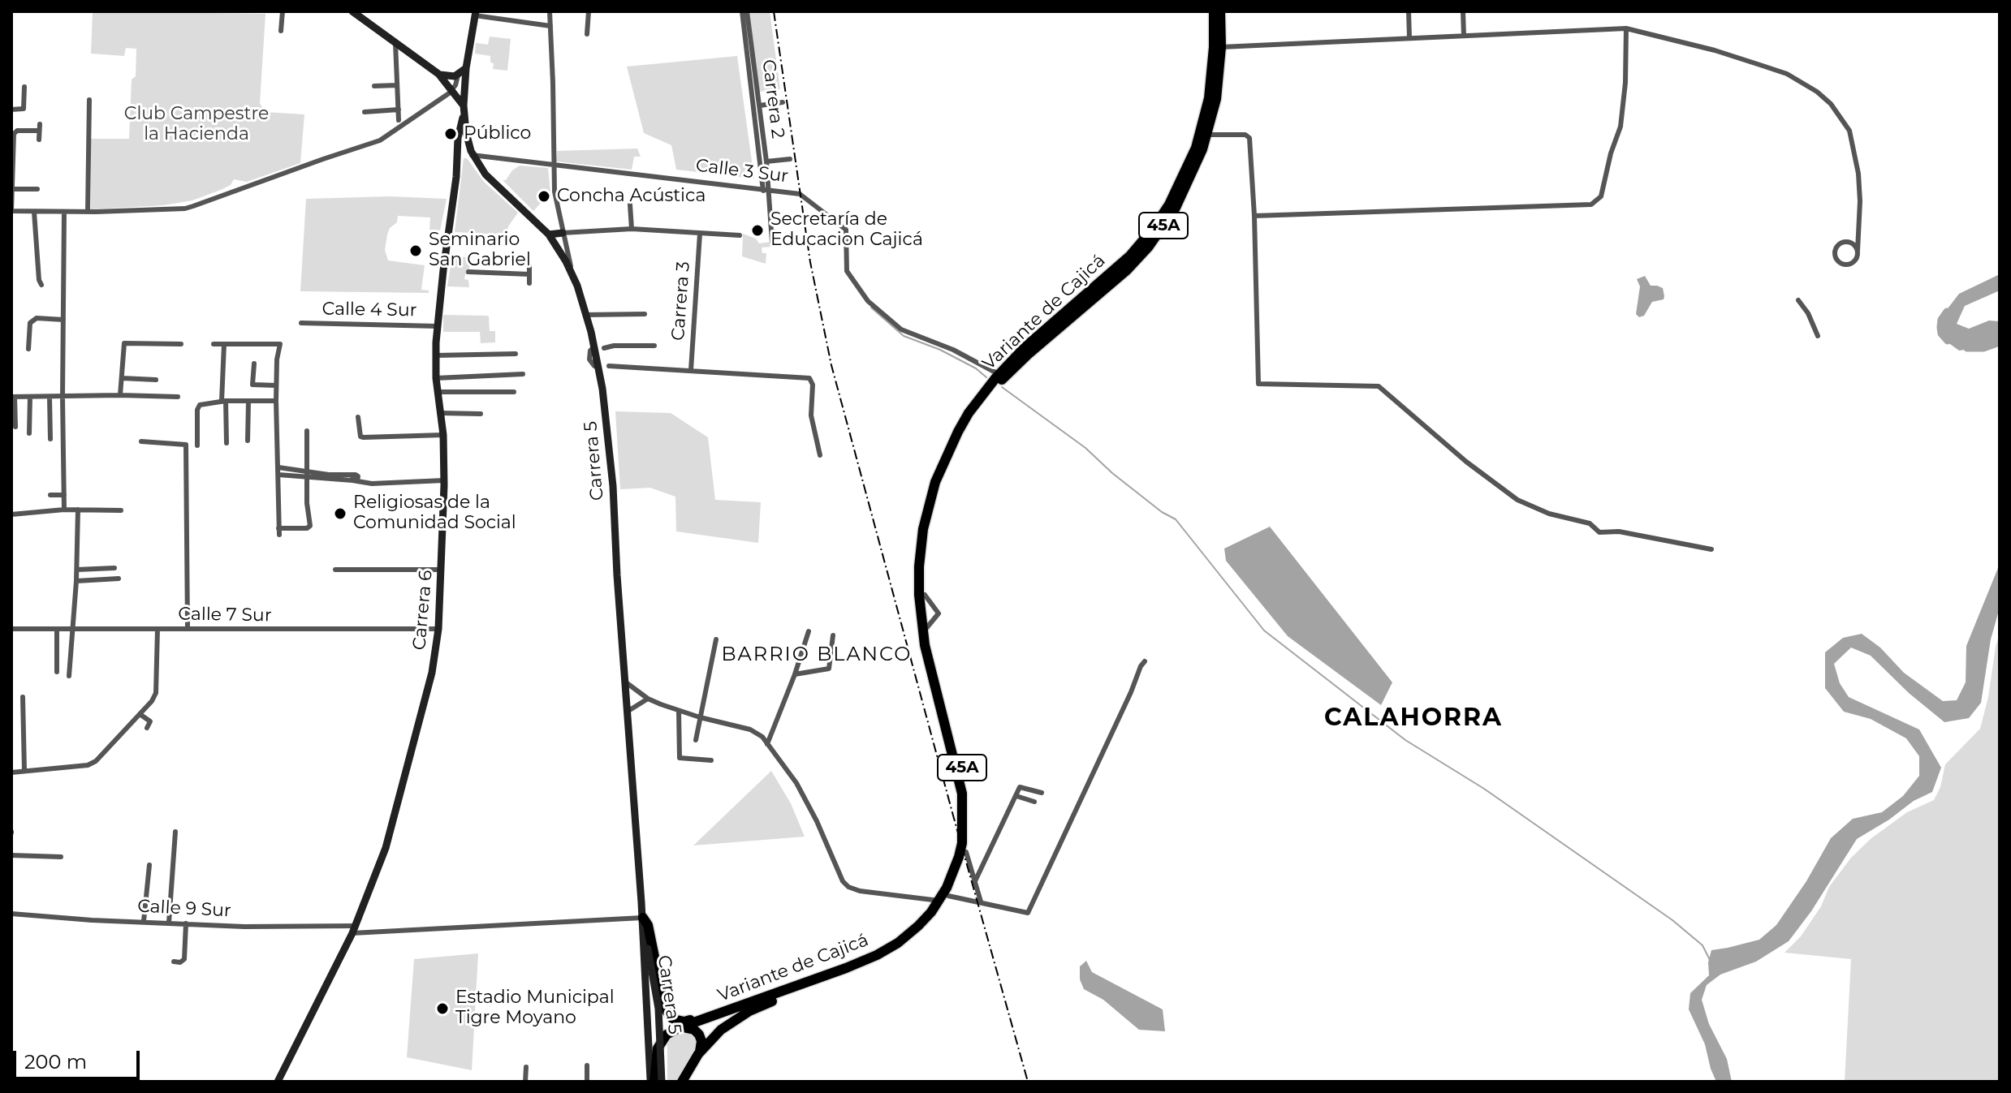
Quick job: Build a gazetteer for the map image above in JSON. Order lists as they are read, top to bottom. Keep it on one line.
{"streets":{"highway":["45A","Variante de Cajicá"],"main road":["Carrera 5","Carrera 6"],"street":["Carrera 2","Calle 3 Sur","Carrera 3","Calle 4 Sur","Calle 7 Sur","Calle 9 Sur"]},"crossings":[["Carrera 2","Calle 3 Sur"],["Calle 3 Sur","Variante de Cajicá"],["Calle 3 Sur","Carrera 5"],["Calle 3 Sur","Carrera 6"],["Calle 4 Sur","Carrera 6"],["Variante de Cajicá","Carrera 5"],["Carrera 5","Carrera 6"],["Carrera 5","Calle 9 Sur"],["Carrera 6","Calle 7 Sur"],["Carrera 6","Calle 9 Sur"]],"districts":["BARRIO BLANCO","CALAHORRA"],"parks":["Club Campestre la Hacienda"],"places":["Público","Concha Acústica","Secretaría de Educacion Cajicá","Seminario San Gabriel","Religiosas de la Comunidad Social","Estadio Municipal Tigre Moyano"],"scale_bar":"200 m"}
